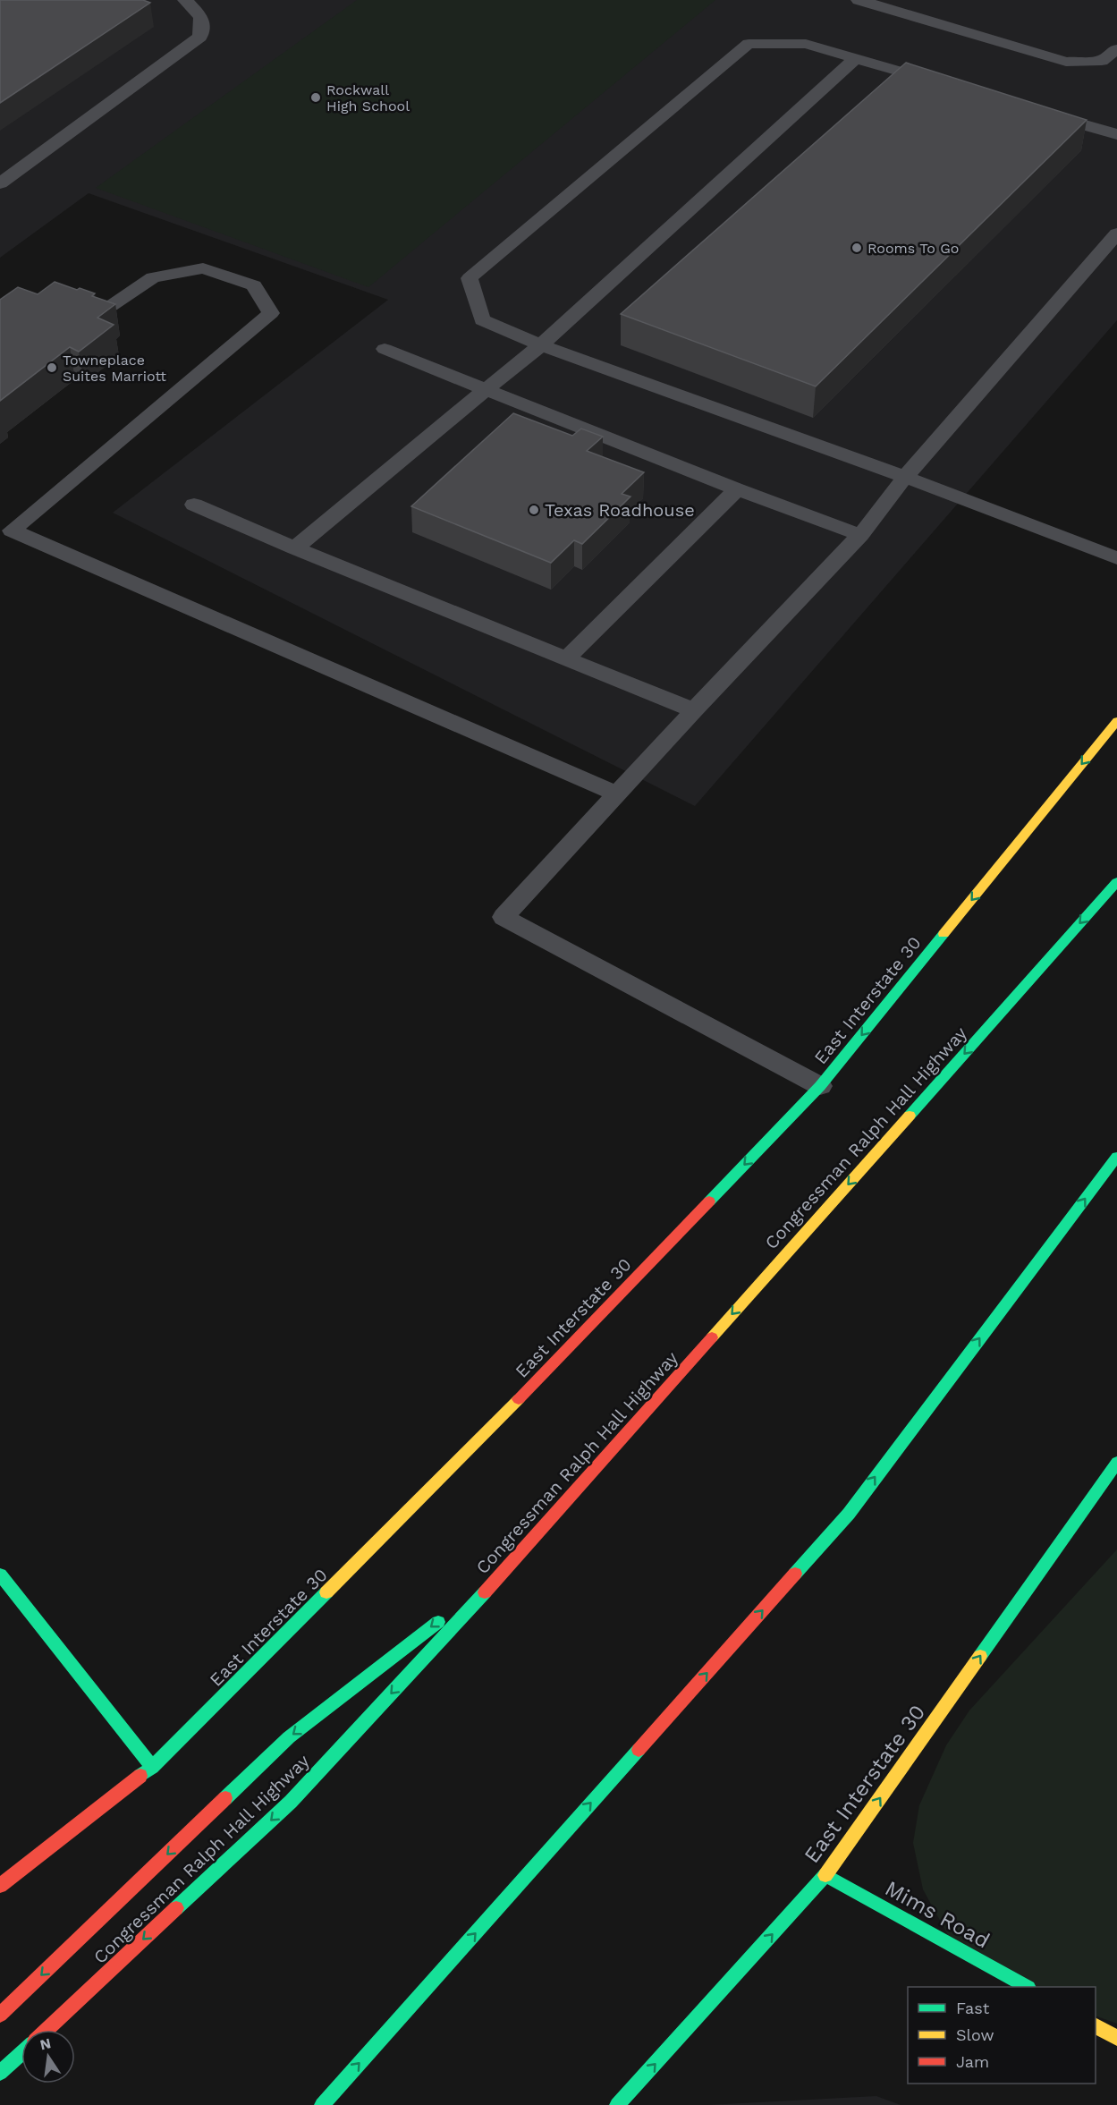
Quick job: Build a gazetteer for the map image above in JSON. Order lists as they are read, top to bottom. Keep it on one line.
{"streets":{"main road":["East Interstate 30","Congressman Ralph Hall Highway","Mims Road"]},"crossings":[["East Interstate 30","Mims Road"]],"places":["Rockwall High School","Rooms To Go","Towneplace Suites Marriott","Texas Roadhouse"],"legend":["Fast","Slow","Jam"],"north":"top"}
